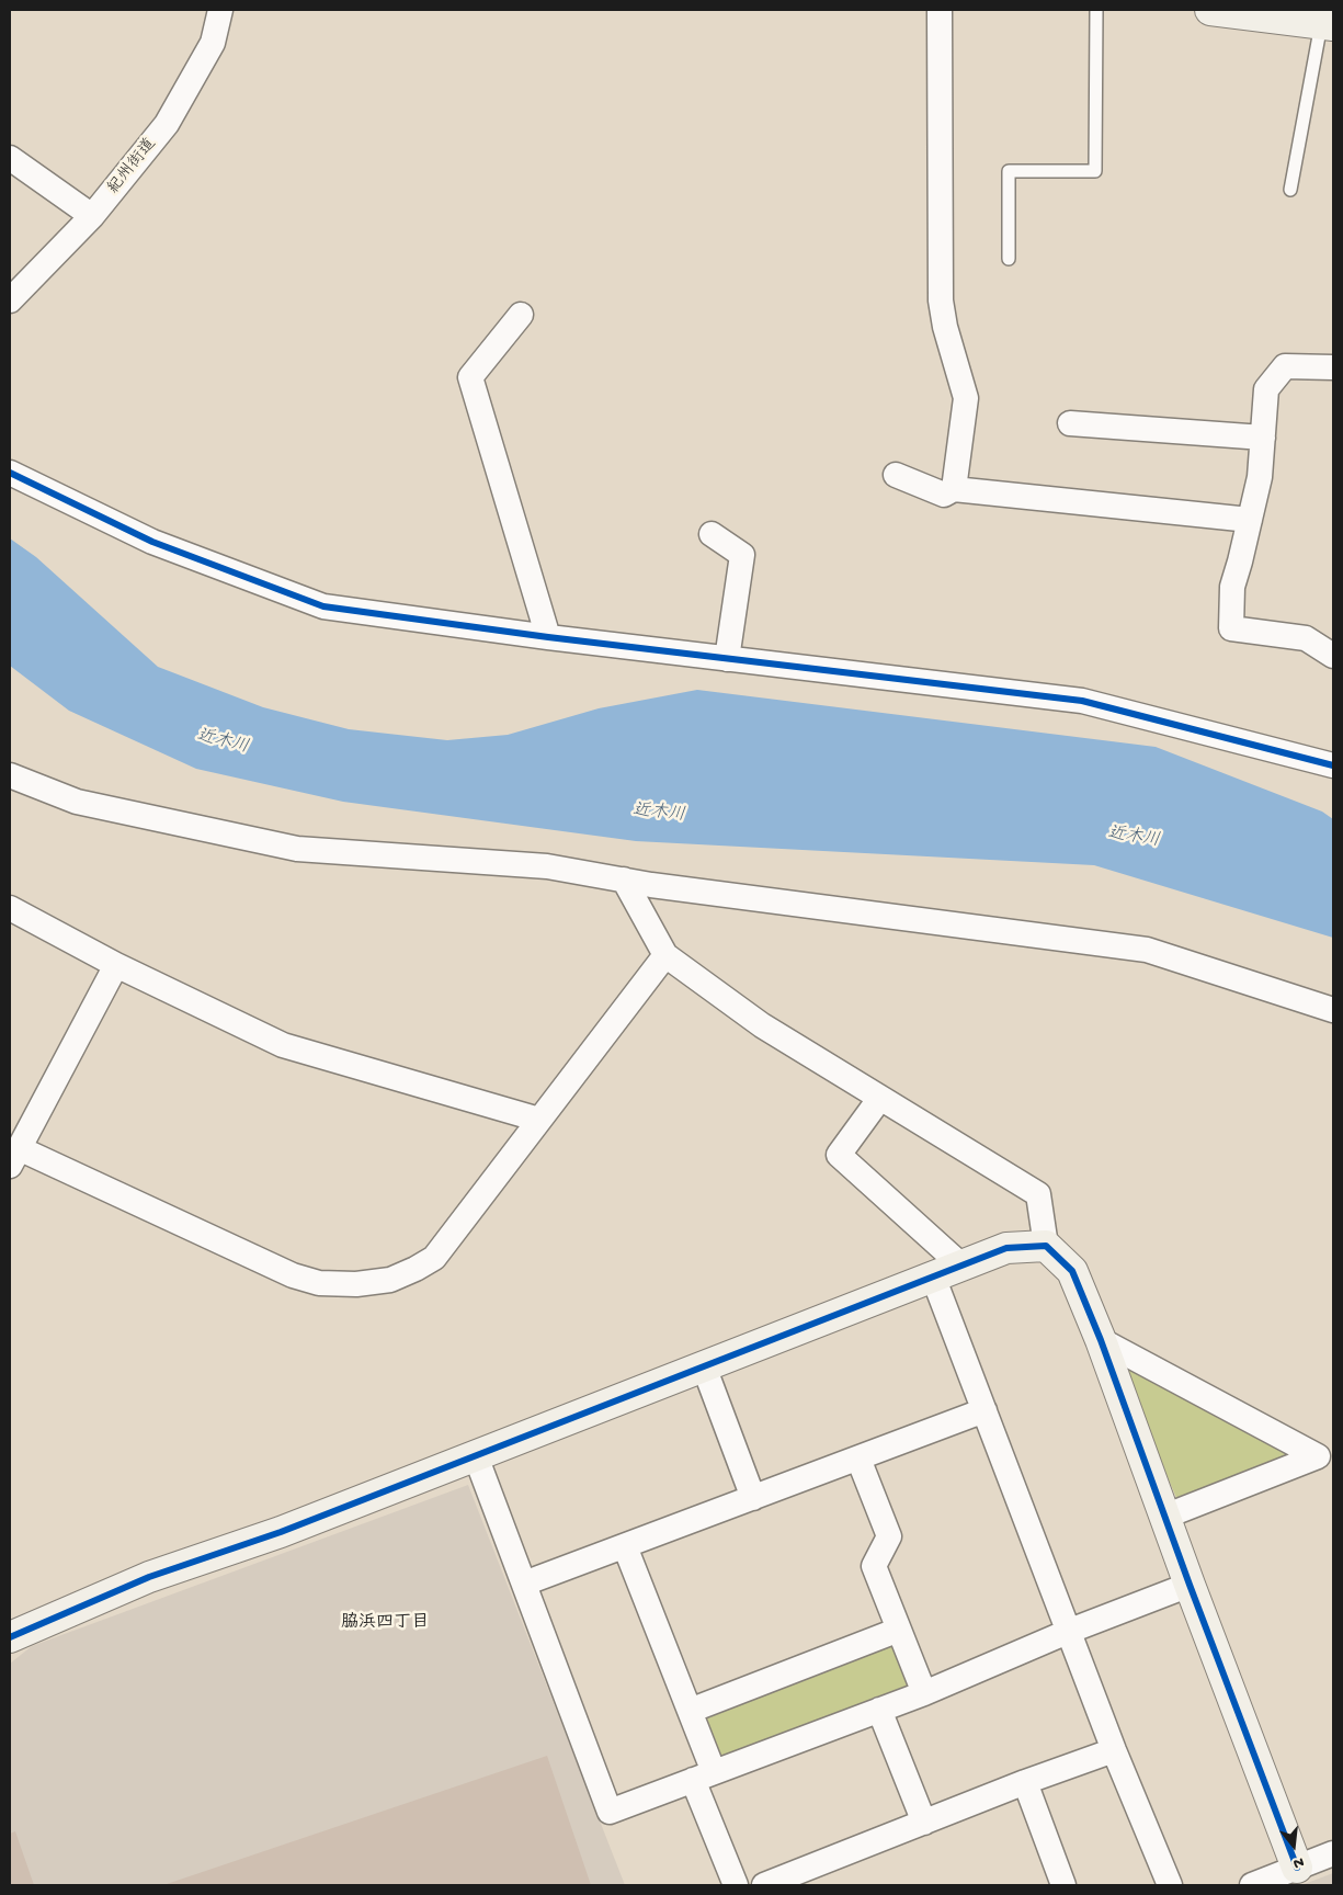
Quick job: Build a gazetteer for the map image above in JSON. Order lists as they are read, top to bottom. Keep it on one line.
{"streets":{"street":["紀州街道"]},"districts":["脇浜四丁目"],"water":["近木川"],"north":"bottom"}
